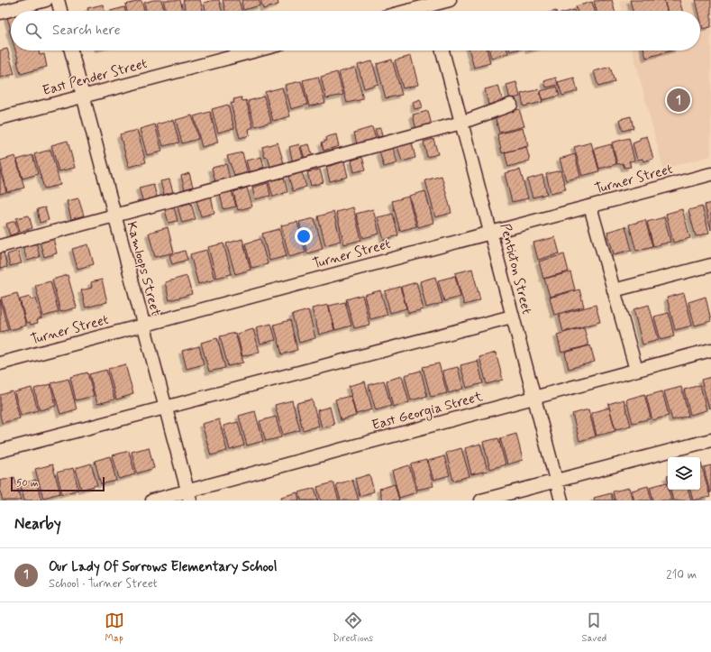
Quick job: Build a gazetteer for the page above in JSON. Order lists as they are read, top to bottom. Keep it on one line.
{"streets":{"street":["East Pender Street","Turner Street","Kamloops Street","Penticton Street","East Georgia Street"]},"crossings":[["East Pender Street","Kamloops Street"],["Turner Street","Kamloops Street"],["Turner Street","Penticton Street"],["Kamloops Street","East Georgia Street"],["Penticton Street","East Georgia Street"]],"scale_bar":"50 m","page":{"search":"Search here","pins":"1","scale":"50 m","heading":"Nearby","list":[{"mark":"1","name":"Our Lady Of Sorrows Elementary School","note":"School · Turner Street","value":"210 m"}],"nav":["Map","Directions","Saved"]}}
